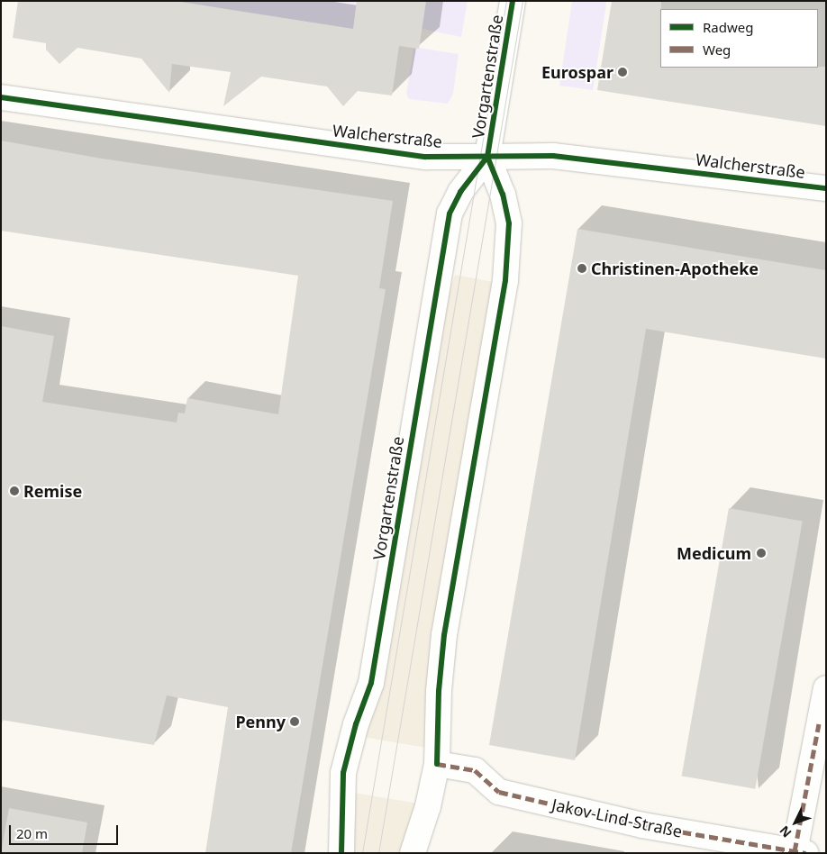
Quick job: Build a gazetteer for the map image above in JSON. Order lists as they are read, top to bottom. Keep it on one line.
{"streets":{"street":["Vorgartenstraße","Walcherstraße","Jakov-Lind-Straße"]},"crossings":[["Vorgartenstraße","Walcherstraße"],["Vorgartenstraße","Jakov-Lind-Straße"]],"places":["Eurospar","Christinen-Apotheke","Remise","Medicum","Penny"],"legend":["Radweg","Weg"],"scale_bar":"20 m","north":"bottom left"}
